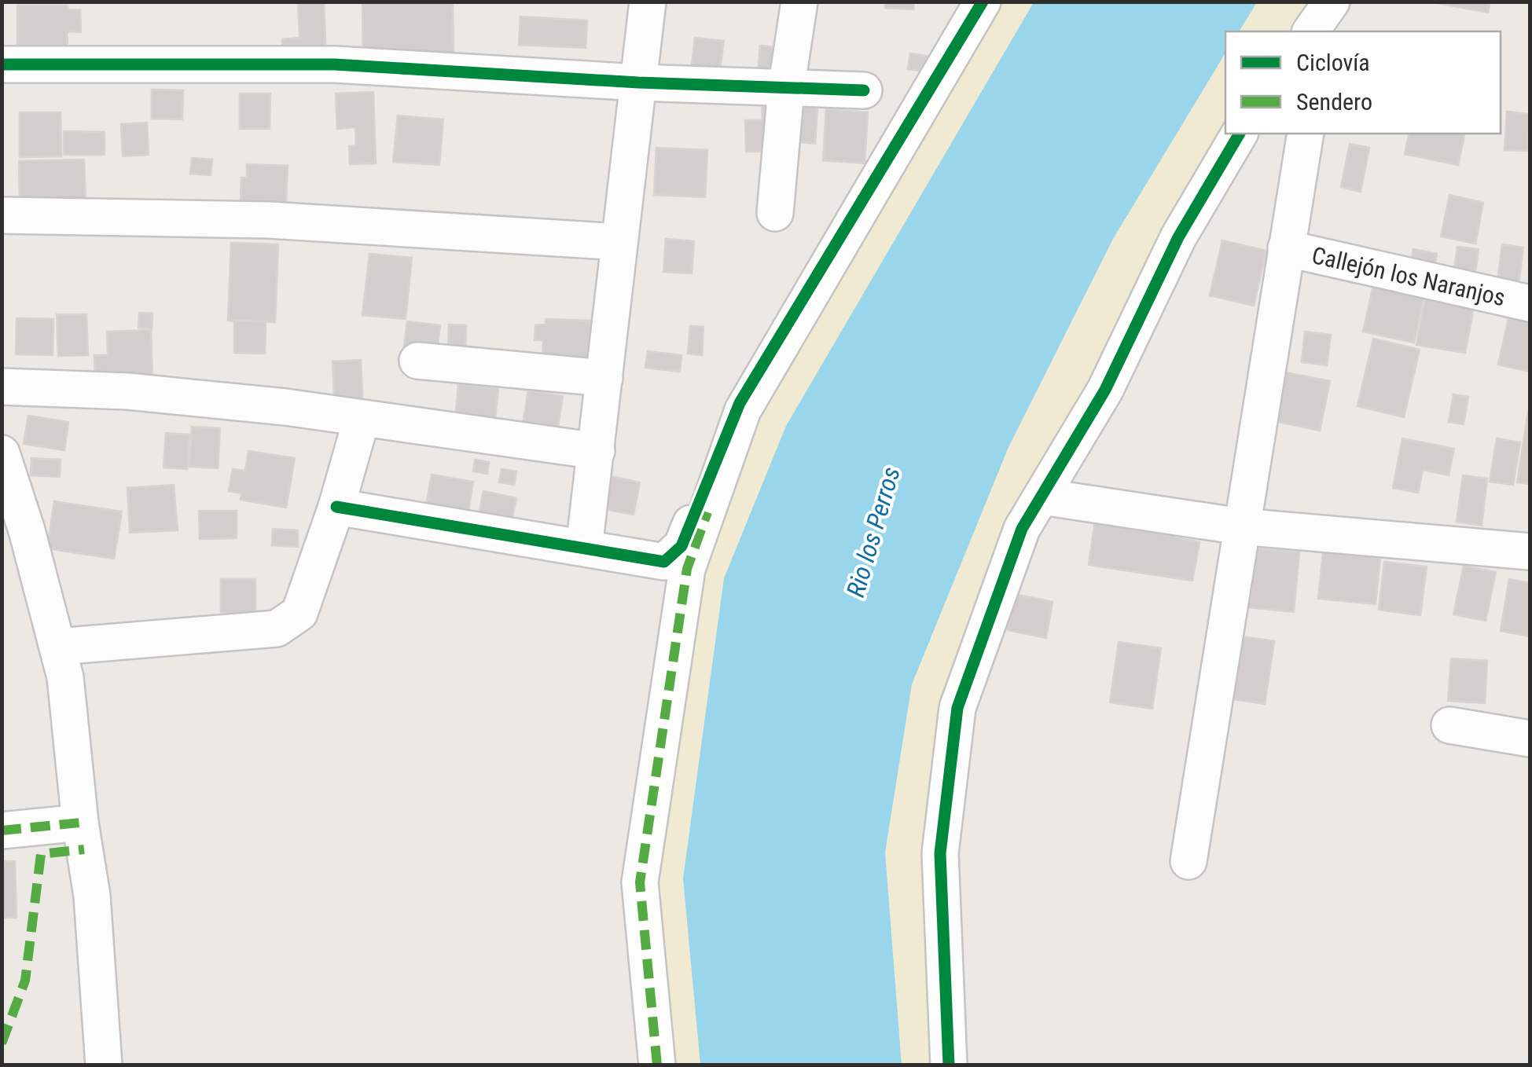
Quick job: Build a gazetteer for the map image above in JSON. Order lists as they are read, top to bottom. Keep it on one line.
{"streets":{"street":["Callejón los Naranjos"]},"water":["Rio los Perros"],"legend":["Ciclovía","Sendero"]}
